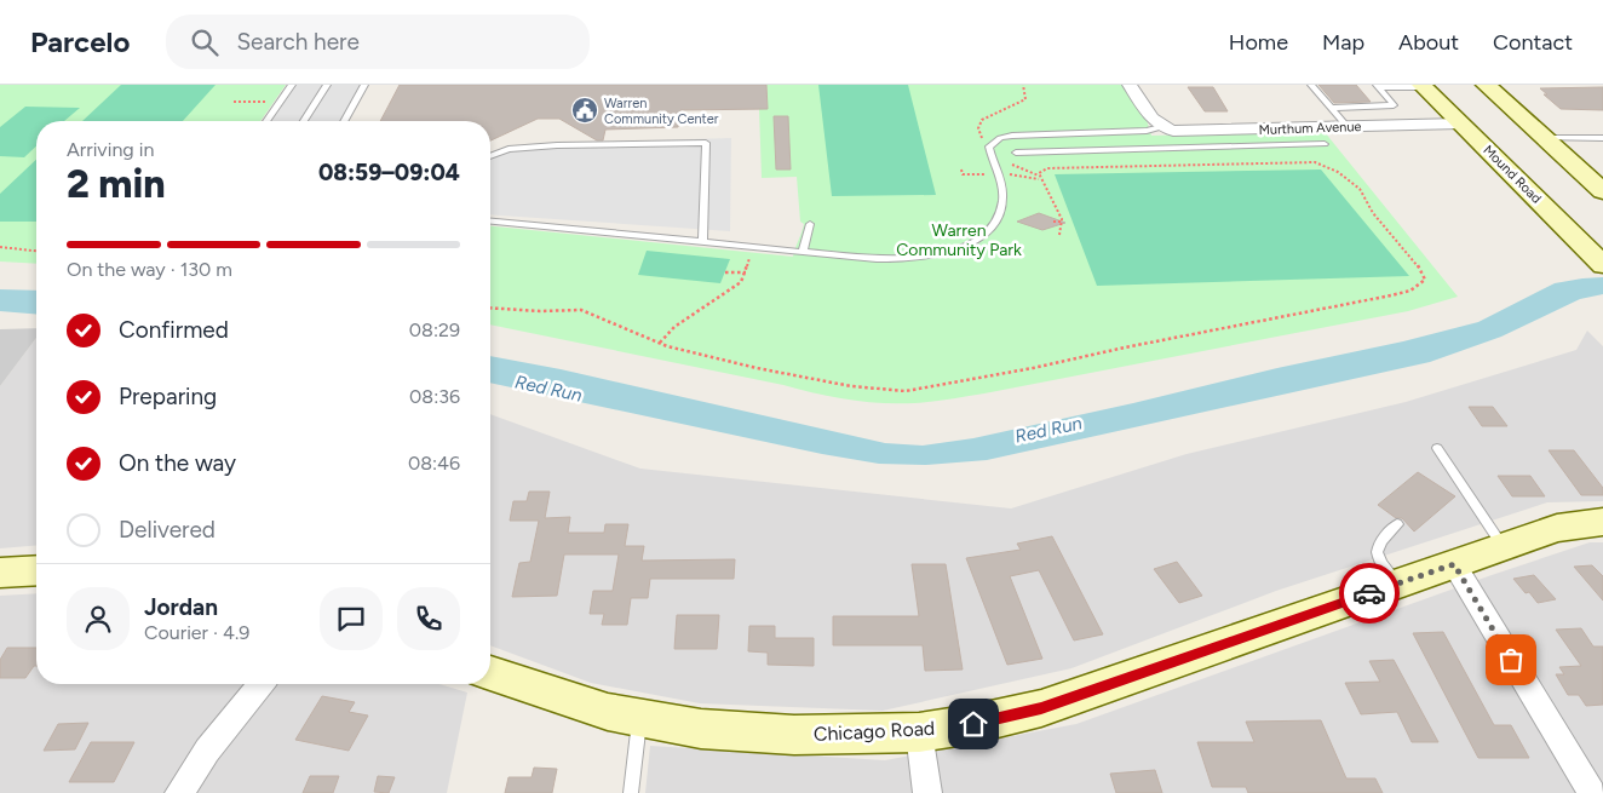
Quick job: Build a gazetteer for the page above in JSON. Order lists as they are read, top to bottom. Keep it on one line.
{"streets":{"street":["Murthum Avenue","Mound Road","Chicago Road"]},"crossings":[["Murthum Avenue","Mound Road"]],"water":["Red Run"],"parks":["Warren Community Park"],"places":{"public building":["Warren Community Center"]},"page":{"header":"Parcelo","search":"Search here","nav":["Home","Map","About","Contact"],"heading":["2 min","Arriving in","08:59–09:04"],"panel":["Jordan","Courier · 4.9"],"bar":"On the way · 130 m","list":[["Confirmed","08:29"],["Preparing","08:36"],["On the way","08:46"],"Delivered"]}}
